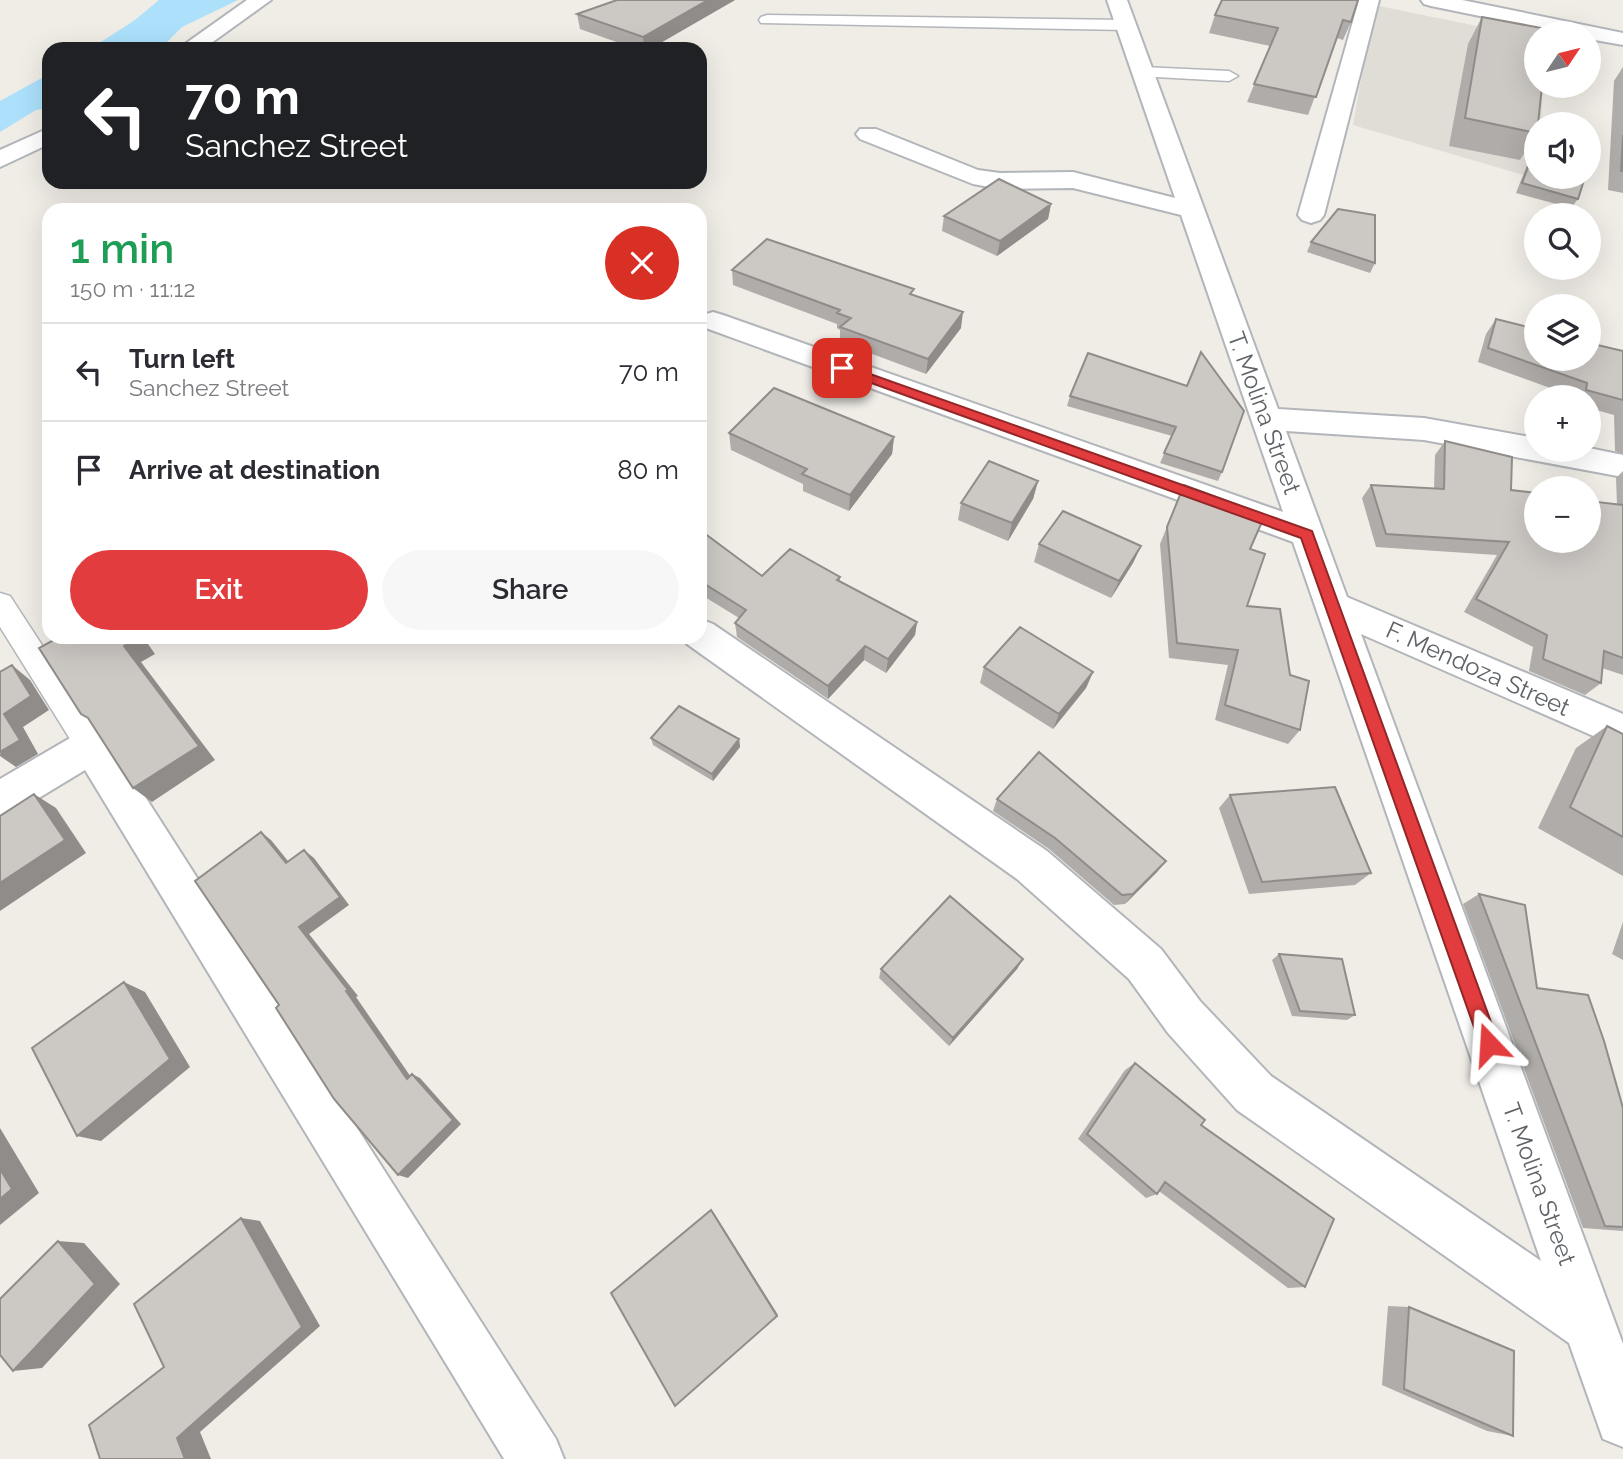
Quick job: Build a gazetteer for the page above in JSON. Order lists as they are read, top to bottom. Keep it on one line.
{"streets":{"street":["T. Molina Street","F. Mendoza Street"]},"crossings":[["T. Molina Street","F. Mendoza Street"]],"north":"top right","page":{"map_buttons":["+","−"],"turn":["70 m","Sanchez Street"],"heading":["1 min","150 m · 11:12"],"list":[{"name":"Turn left","note":"Sanchez Street","value":"70 m"},{"name":"Arrive at destination","value":"80 m"}],"buttons":["Exit","Share"]}}
